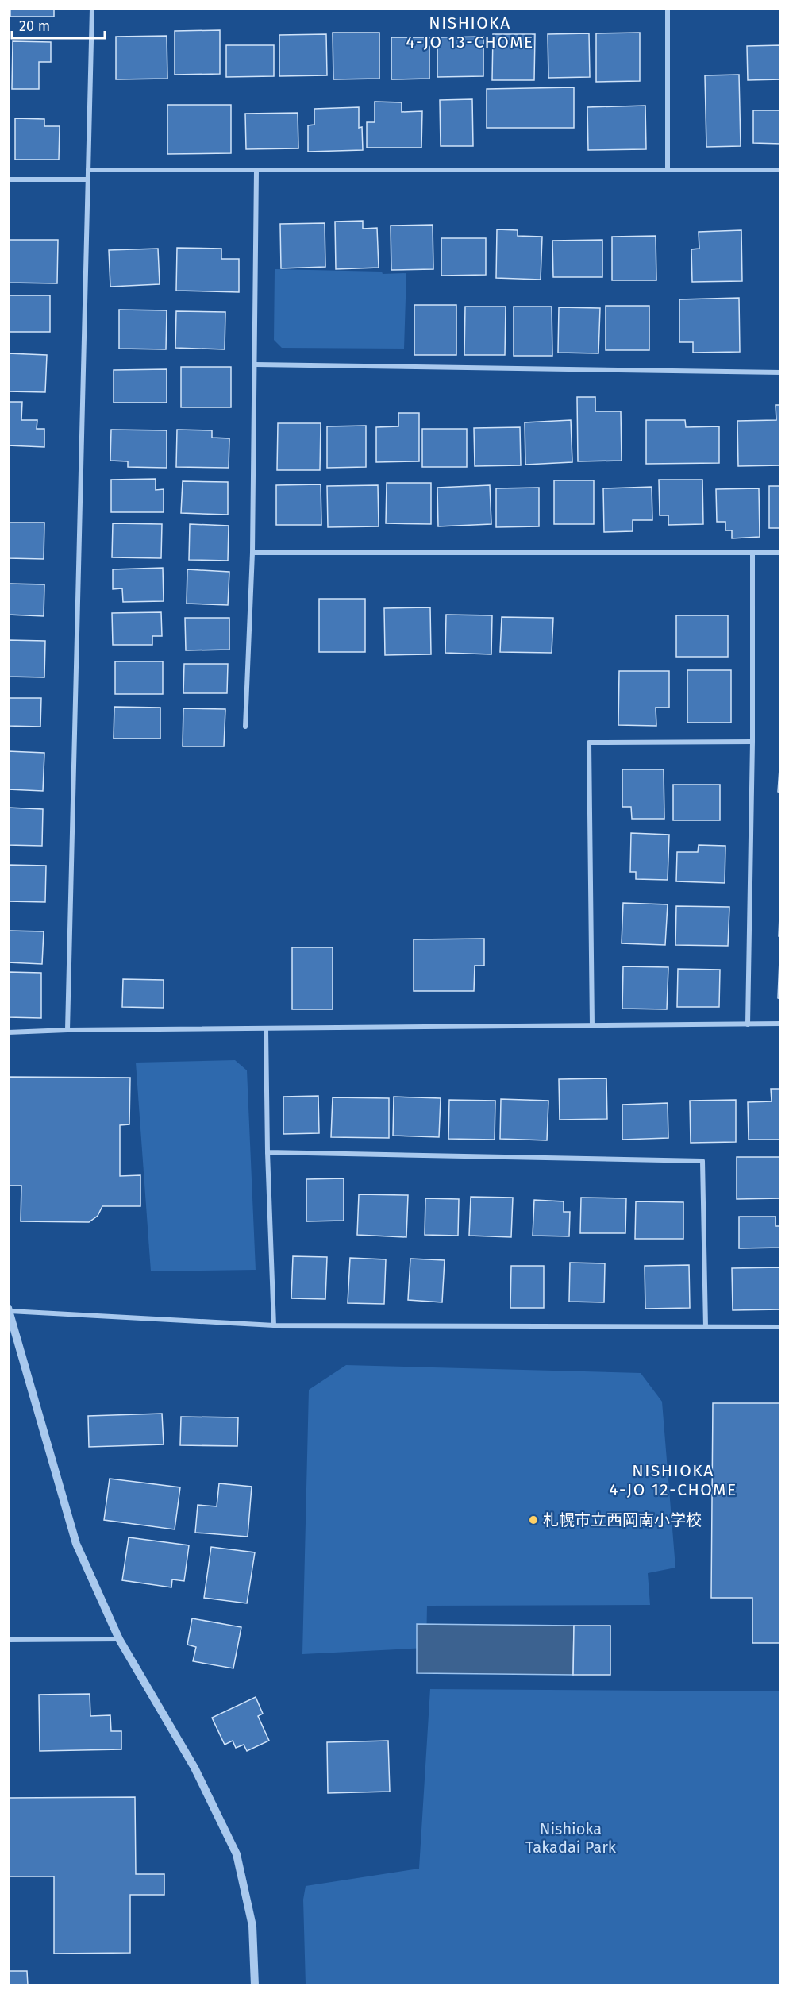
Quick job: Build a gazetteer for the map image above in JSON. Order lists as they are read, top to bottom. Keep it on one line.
{"districts":["NISHIOKA 4-JO 13-CHOME","NISHIOKA 4-JO 12-CHOME"],"parks":["Nishioka Takadai Park"],"places":["札幌市立西岡南小学校"],"scale_bar":"20 m"}
